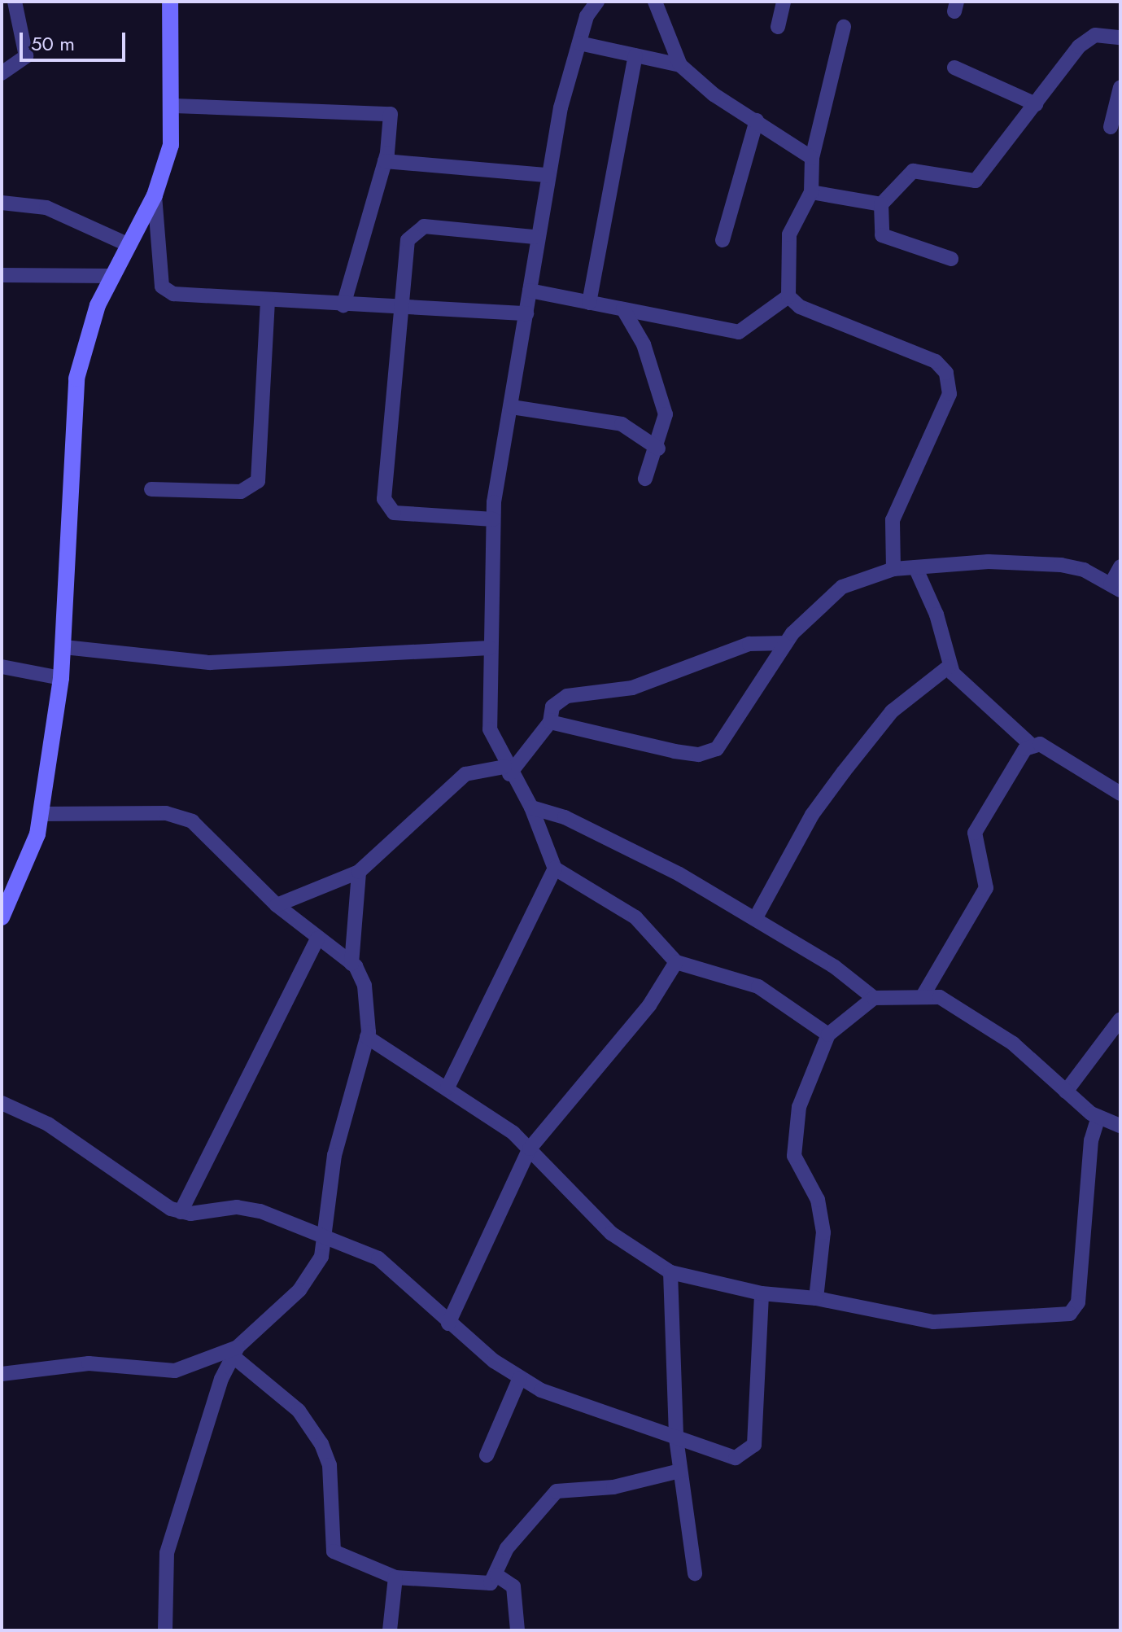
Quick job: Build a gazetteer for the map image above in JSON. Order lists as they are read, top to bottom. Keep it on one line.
{"scale_bar":"50 m"}
